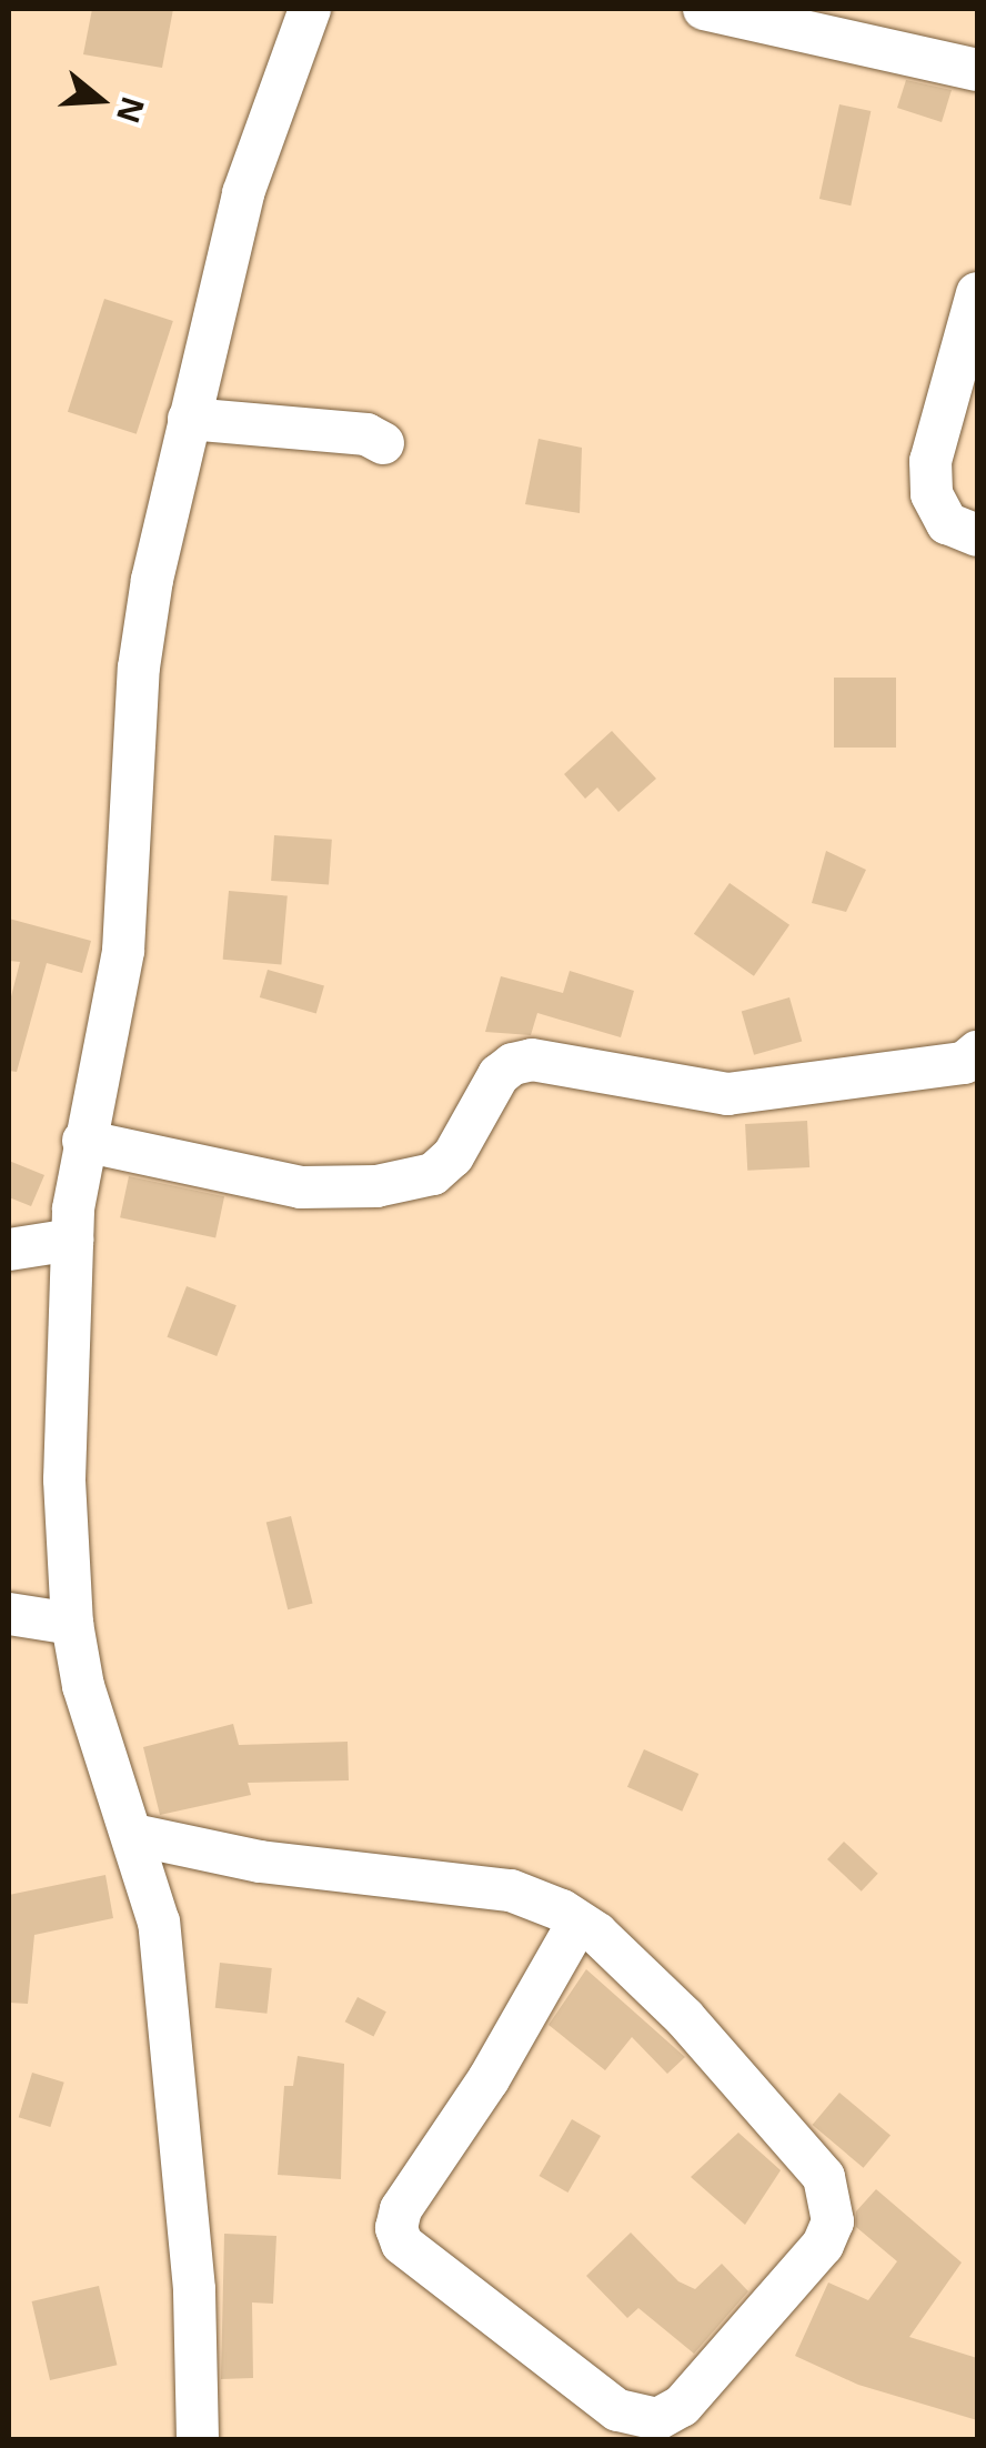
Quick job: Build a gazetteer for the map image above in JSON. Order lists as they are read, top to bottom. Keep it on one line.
{"north":"right"}
